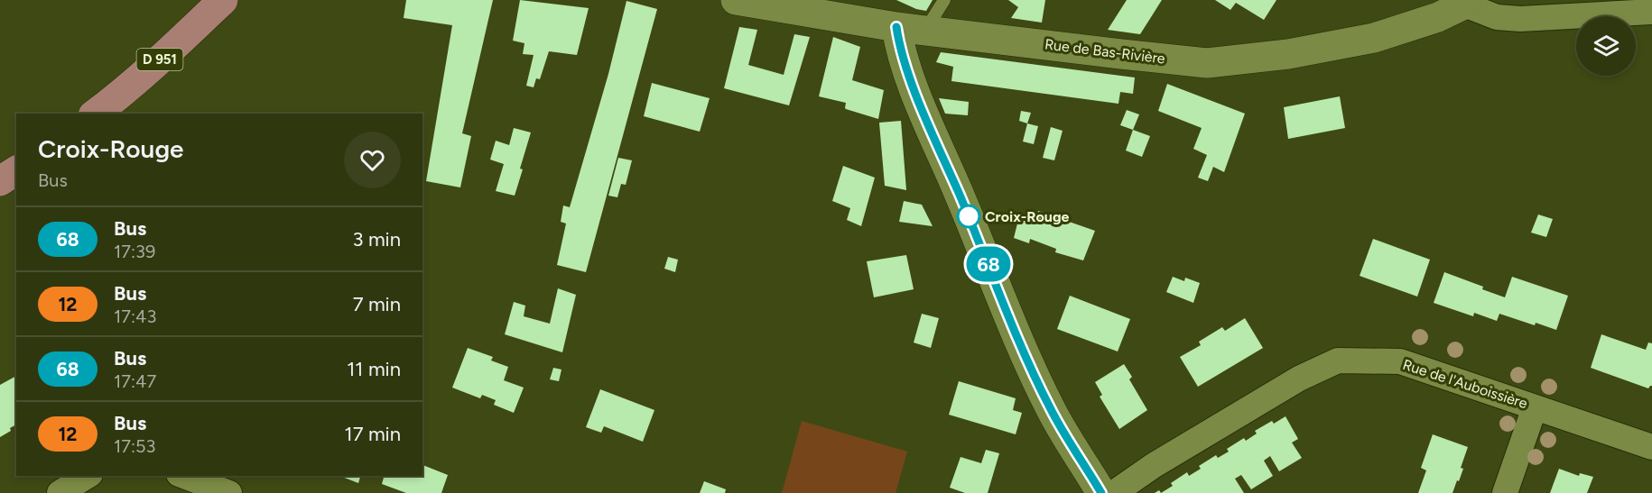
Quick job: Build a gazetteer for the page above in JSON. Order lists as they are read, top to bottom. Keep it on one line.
{"streets":{"main road":["D 951"],"street":["Rue de Bas-Rivière","Rue de l'Auboissière"]},"places":["Croix-Rouge"],"lines":["bus line 68"],"page":{"on_map":"68","heading":["Croix-Rouge","Bus"],"list":[{"mark":"68","name":"Bus","note":"17:39","value":"3 min"},{"mark":"12","name":"Bus","note":"17:43","value":"7 min"},{"mark":"68","name":"Bus","note":"17:47","value":"11 min"},{"mark":"12","name":"Bus","note":"17:53","value":"17 min"}]}}
